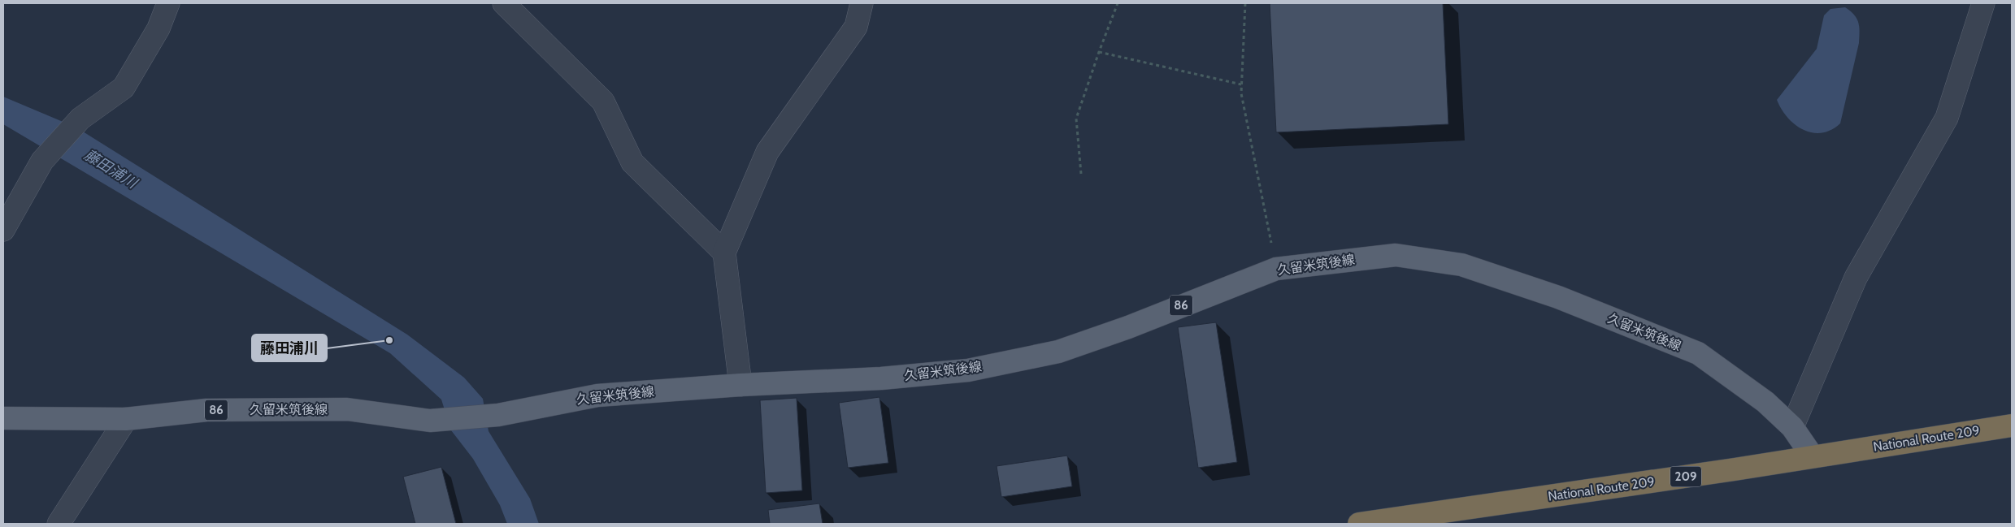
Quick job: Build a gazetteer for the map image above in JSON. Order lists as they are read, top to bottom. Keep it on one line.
{"streets":{"highway":["National Route 209","209"],"main road":["久留米筑後線","86"]},"crossings":[["久留米筑後線","National Route 209"]],"water":["藤田浦川"],"places":["藤田浦川"]}
